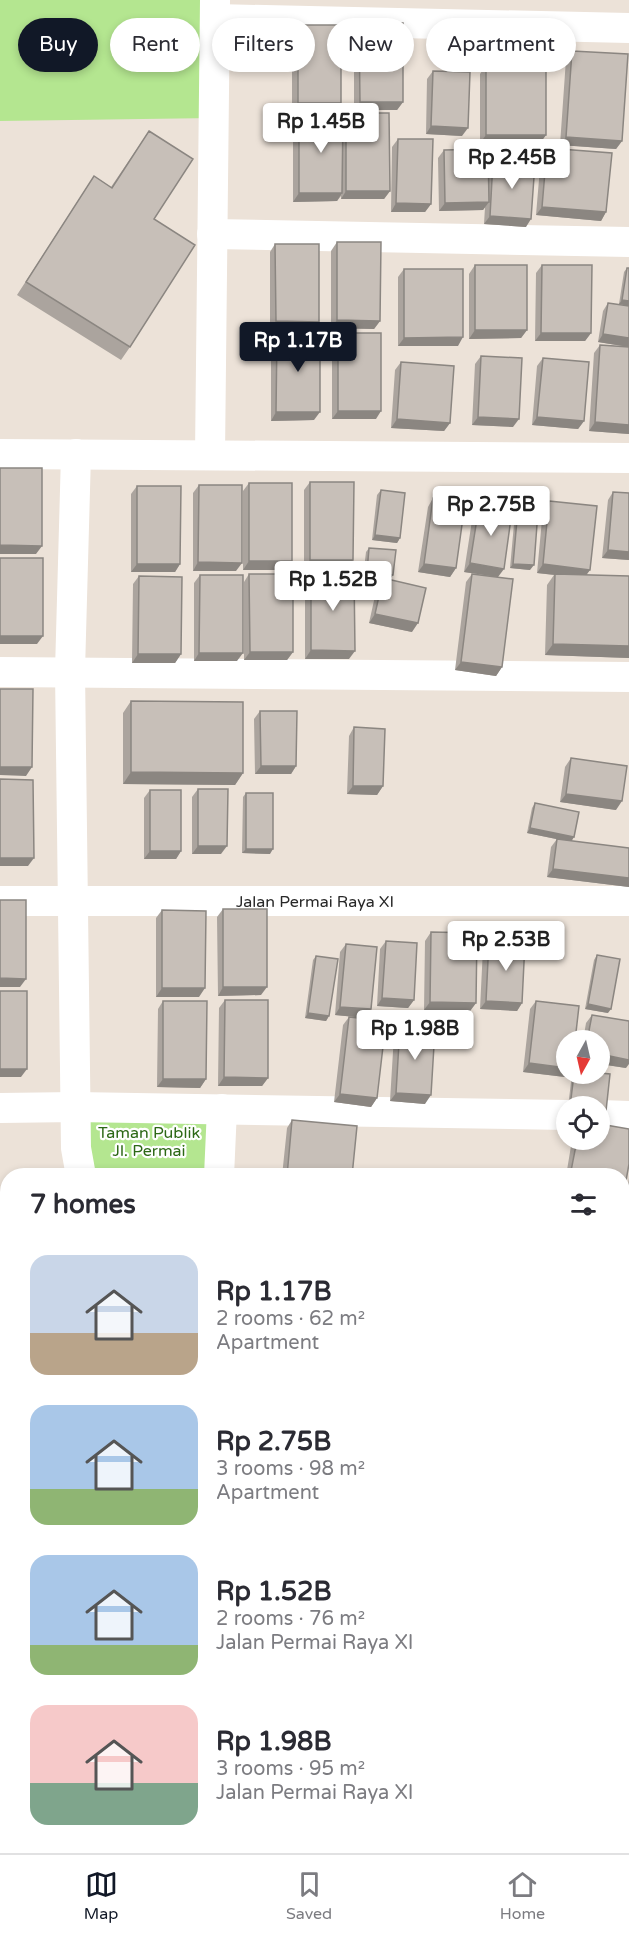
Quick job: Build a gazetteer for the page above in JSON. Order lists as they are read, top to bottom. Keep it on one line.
{"streets":{"street":["Jalan Permai Raya XI"]},"parks":["Taman Publik Jl. Permai"],"north":"bottom","page":{"chip":["Buy","Rent","Filters","New","Apartment"],"price":["Rp 1.45B","Rp 2.45B","Rp 1.17B","Rp 2.75B","Rp 1.52B","Rp 2.53B","Rp 1.98B"],"heading":"7 homes","list":[{"name":"Rp 1.17B","note":"2 rooms · 62 m² · Apartment"},{"name":"Rp 2.75B","note":"3 rooms · 98 m² · Apartment"},{"name":"Rp 1.52B","note":"2 rooms · 76 m² · Jalan Permai Raya XI"},{"name":"Rp 1.98B","note":"3 rooms · 95 m² · Jalan Permai Raya XI"}],"tabs":["Map","Saved","Home"]}}
